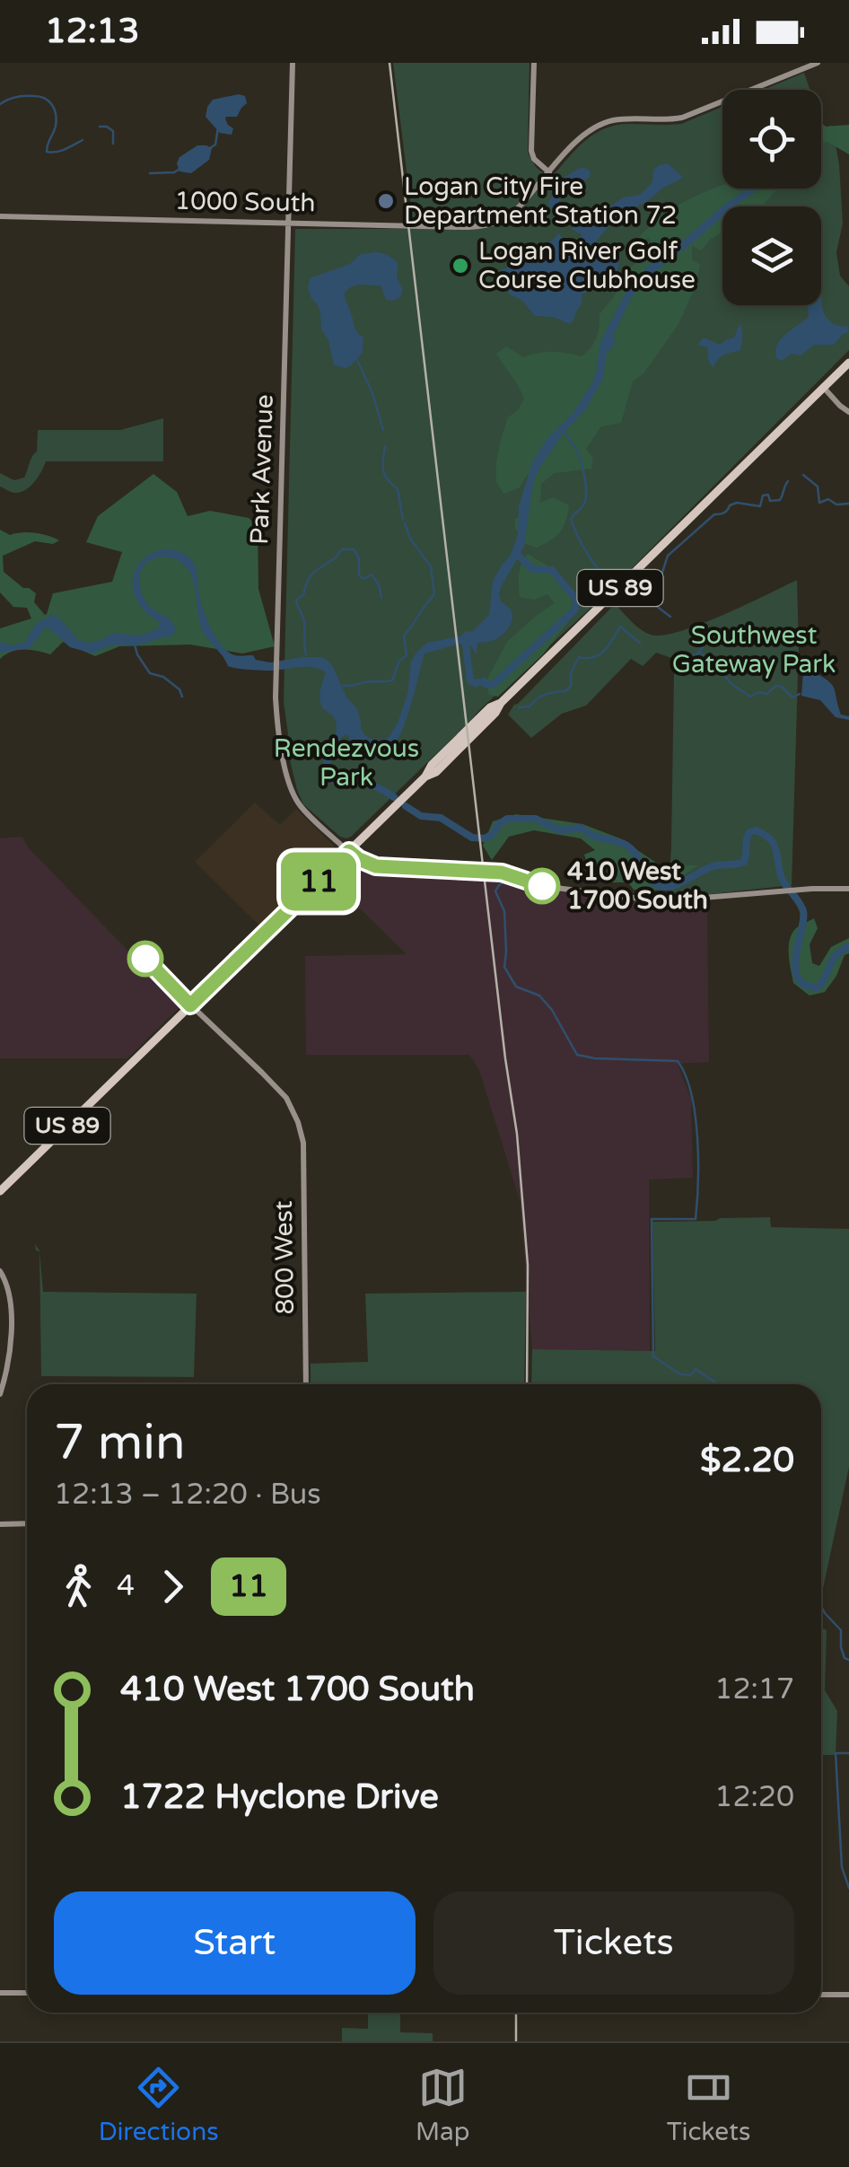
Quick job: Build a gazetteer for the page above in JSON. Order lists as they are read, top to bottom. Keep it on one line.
{"streets":{"highway":["US 89"],"street":["1000 South","Park Avenue","800 West"]},"crossings":[["1000 South","Park Avenue"],["Park Avenue","US 89"],["US 89","800 West"]],"parks":["Southwest Gateway Park","Rendezvous Park"],"places":["Logan City Fire Department Station 72","Logan River Golf Course Clubhouse","410 West 1700 South"],"lines":["bus line 11"],"page":{"status":"12:13","on_map":"11","heading":["7 min","12:13 – 12:20 · Bus","$2.20"],"legs":["4","11"],"list":[{"name":"410 West 1700 South","value":"12:17"},{"name":"1722 Hyclone Drive","value":"12:20"}],"buttons":["Start","Tickets"],"tabs":["Directions","Map","Tickets"]}}
